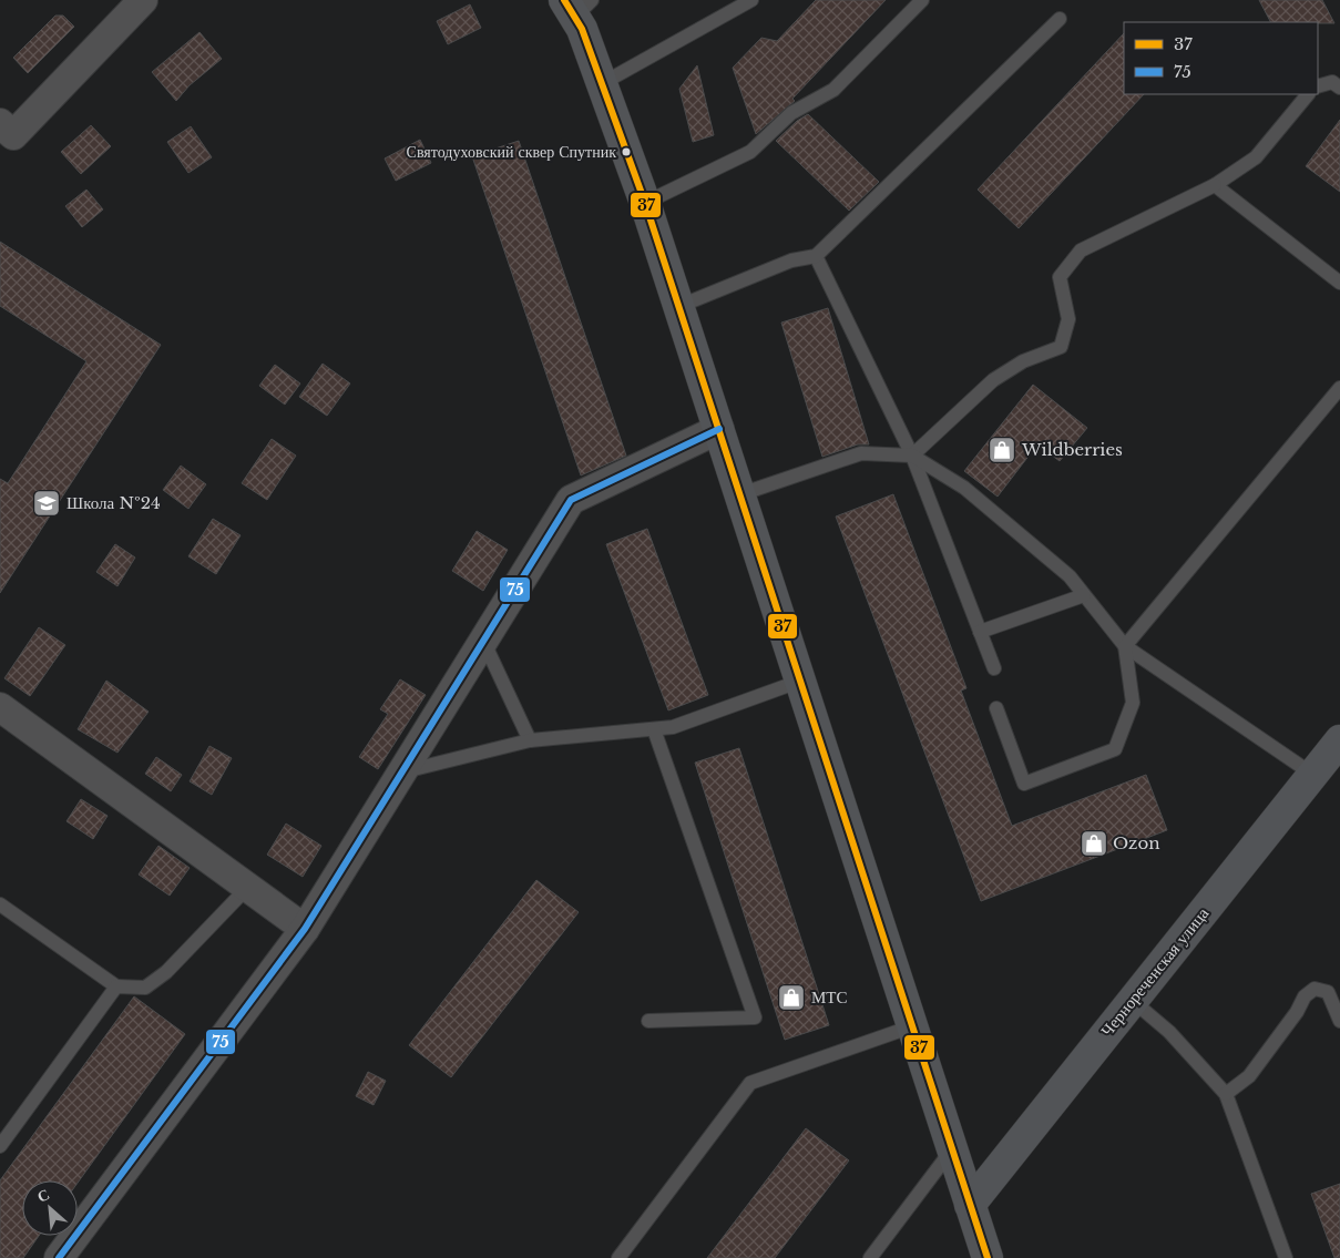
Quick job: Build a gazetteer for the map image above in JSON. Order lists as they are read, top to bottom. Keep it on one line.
{"streets":{"main road":["Чернореченская улица"]},"places":{"other":["Святодуховский сквер Спутник"],"shop":["Wildberries","Ozon","МТС"],"school or university":["Школа №24"]},"lines":["transit line 37","transit line 75"],"legend":["37","75"],"north":"top left"}
